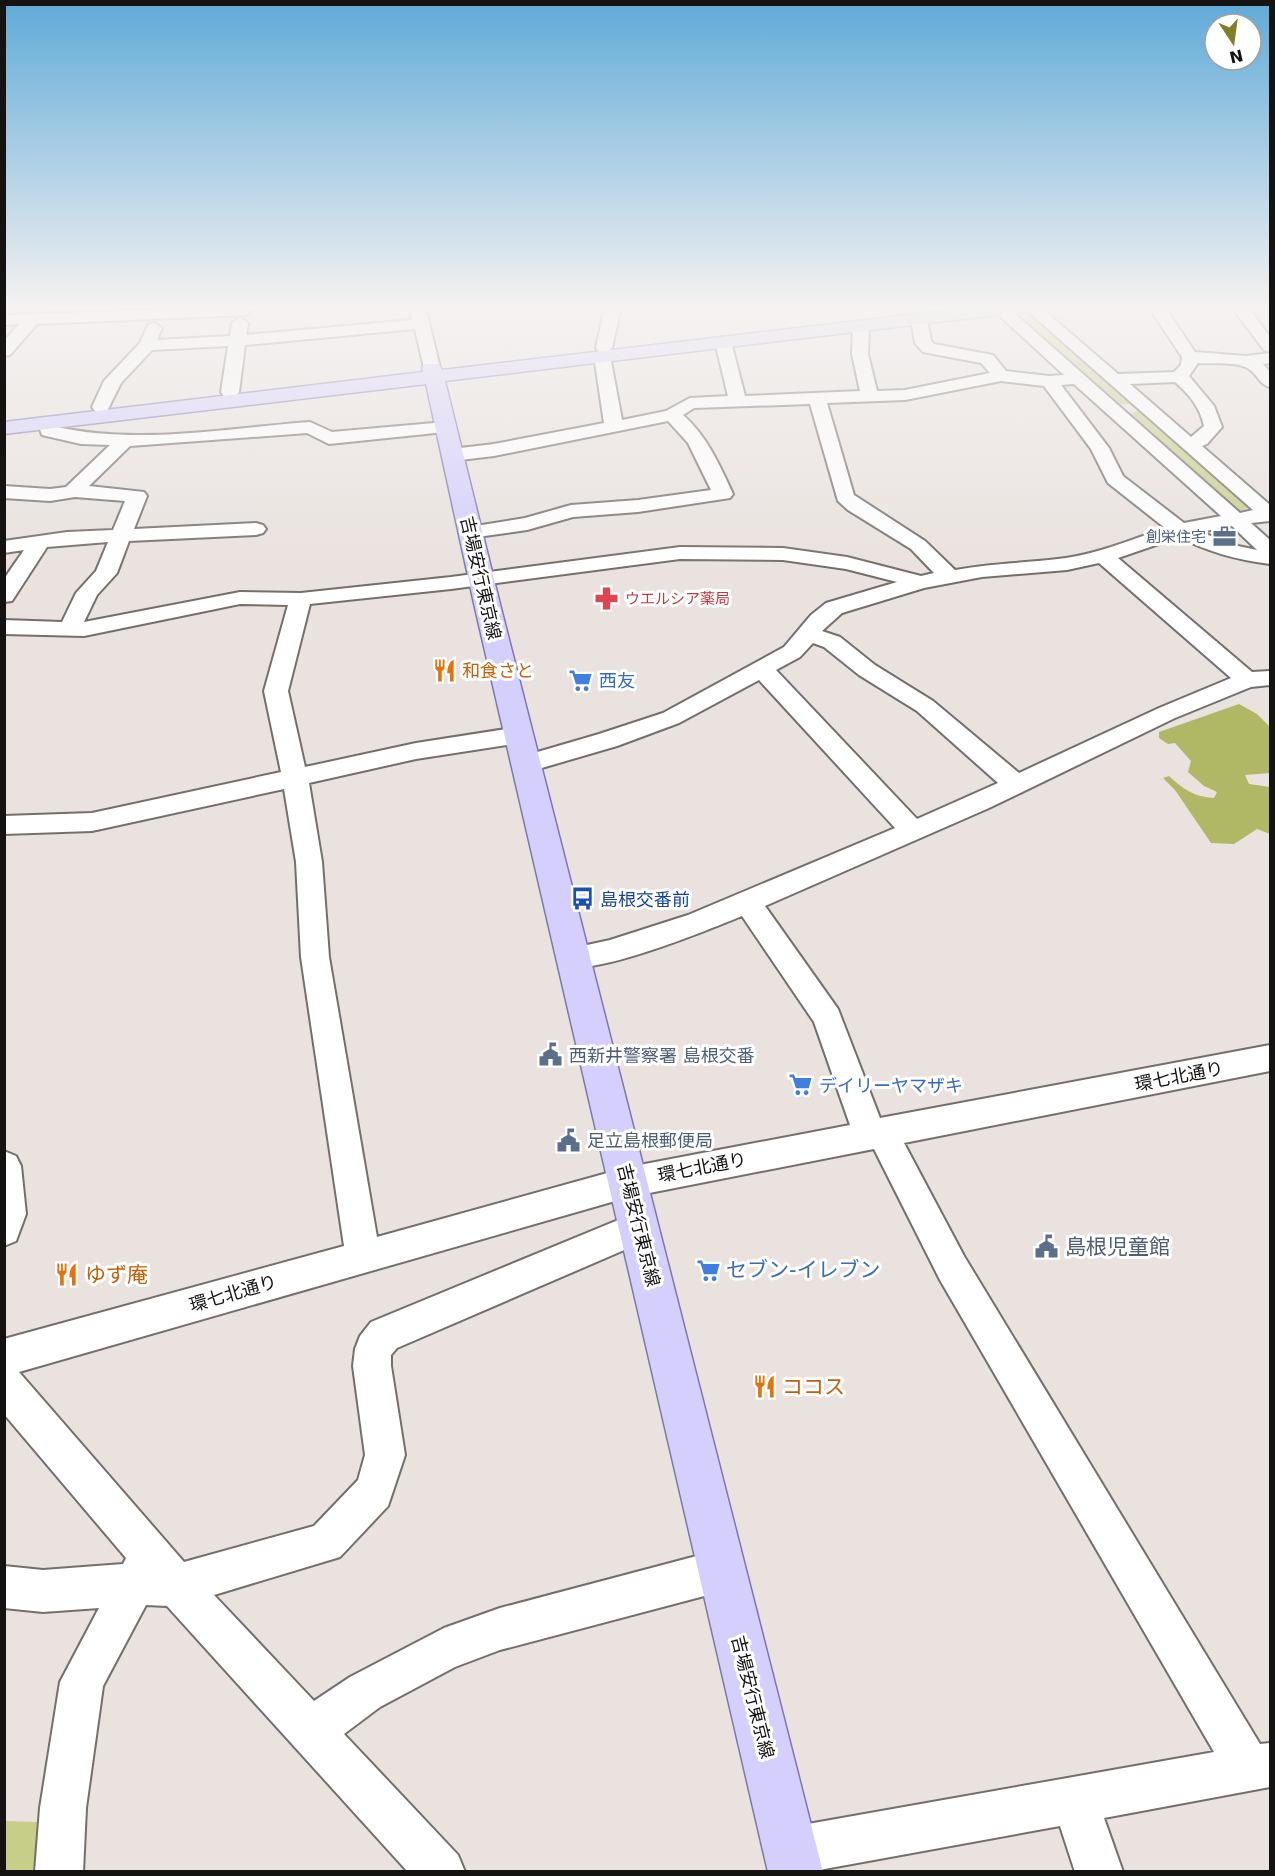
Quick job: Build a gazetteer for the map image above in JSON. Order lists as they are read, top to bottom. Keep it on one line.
{"streets":{"main road":["吉場安行東京線"],"street":["環七北通り"]},"crossings":[["吉場安行東京線","環七北通り"]],"places":{"office":["創栄住宅"],"pharmacy":["ウエルシア薬局"],"restaurant":["和食さと","ゆず庵","ココス"],"supermarket":["西友","デイリーヤマザキ","セブン-イレブン"],"bus stop":["島根交番前"],"public building":["西新井警察署 島根交番","足立島根郵便局","島根児童館"]},"north":"bottom"}
